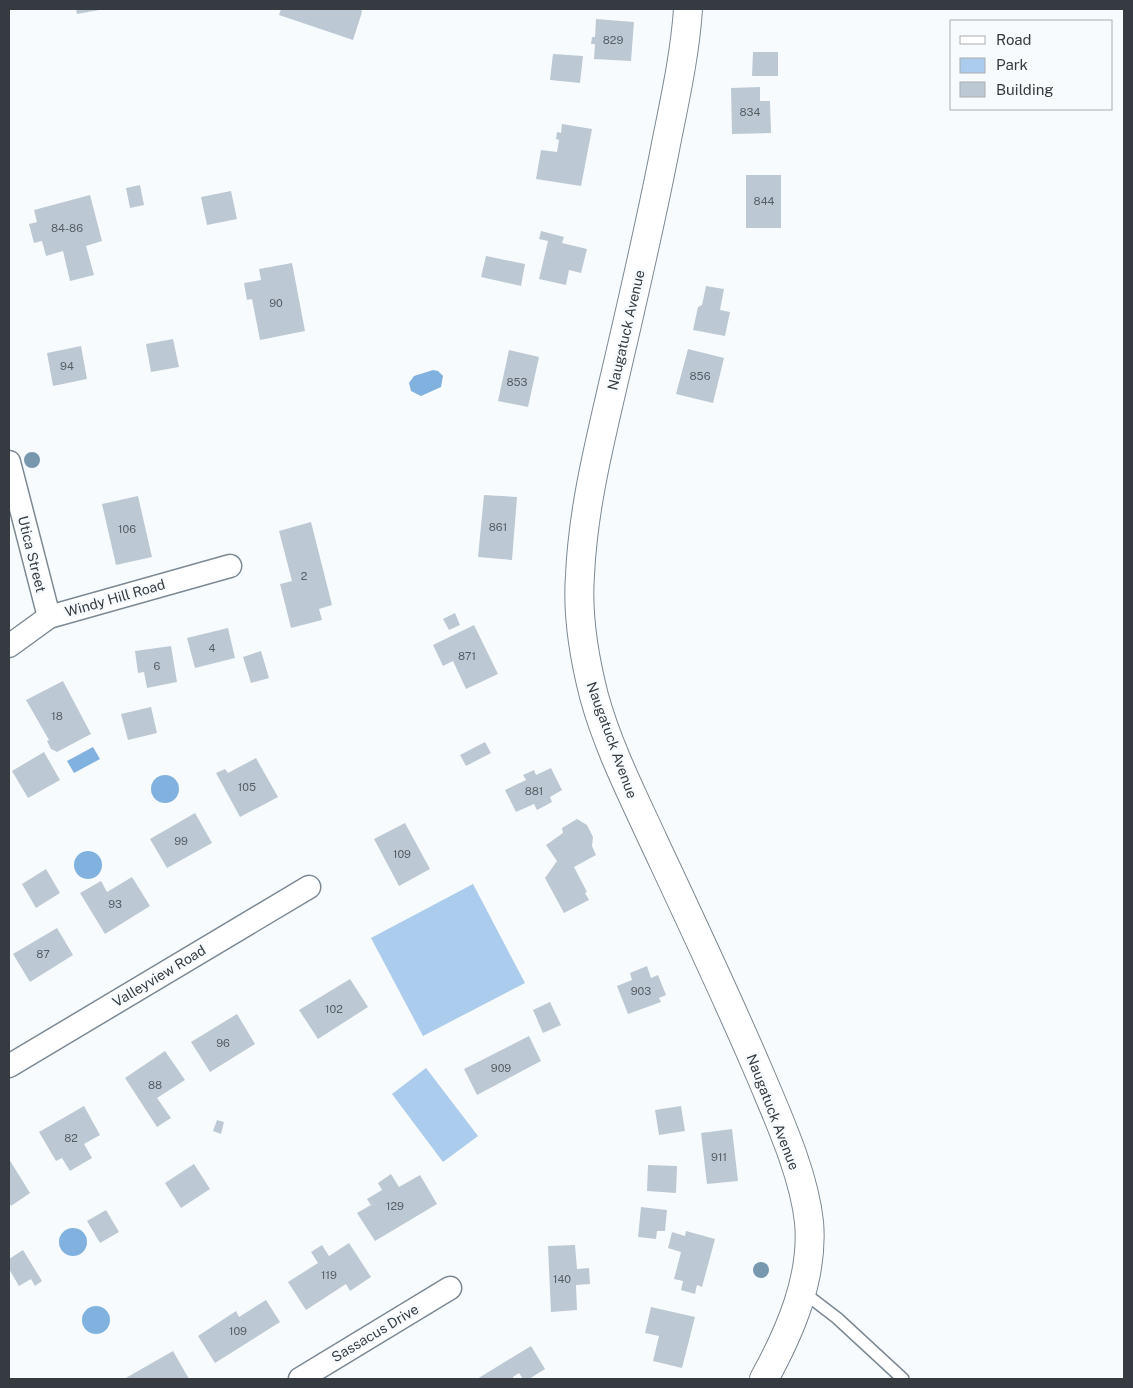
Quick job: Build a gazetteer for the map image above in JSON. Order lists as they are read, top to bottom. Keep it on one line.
{"streets":{"main road":["Naugatuck Avenue"],"street":["Utica Street","Windy Hill Road","Valleyview Road","Sassacus Drive"]},"crossings":[["Utica Street","Windy Hill Road"]],"house_numbers":["829","834","844","84-86","90","94","856","853","861","106","2","4","871","6","18","105","881","99","109","93","87","903","102","96","909","88","82","911","129","119","140","109"],"legend":["Road","Park","Building"]}
